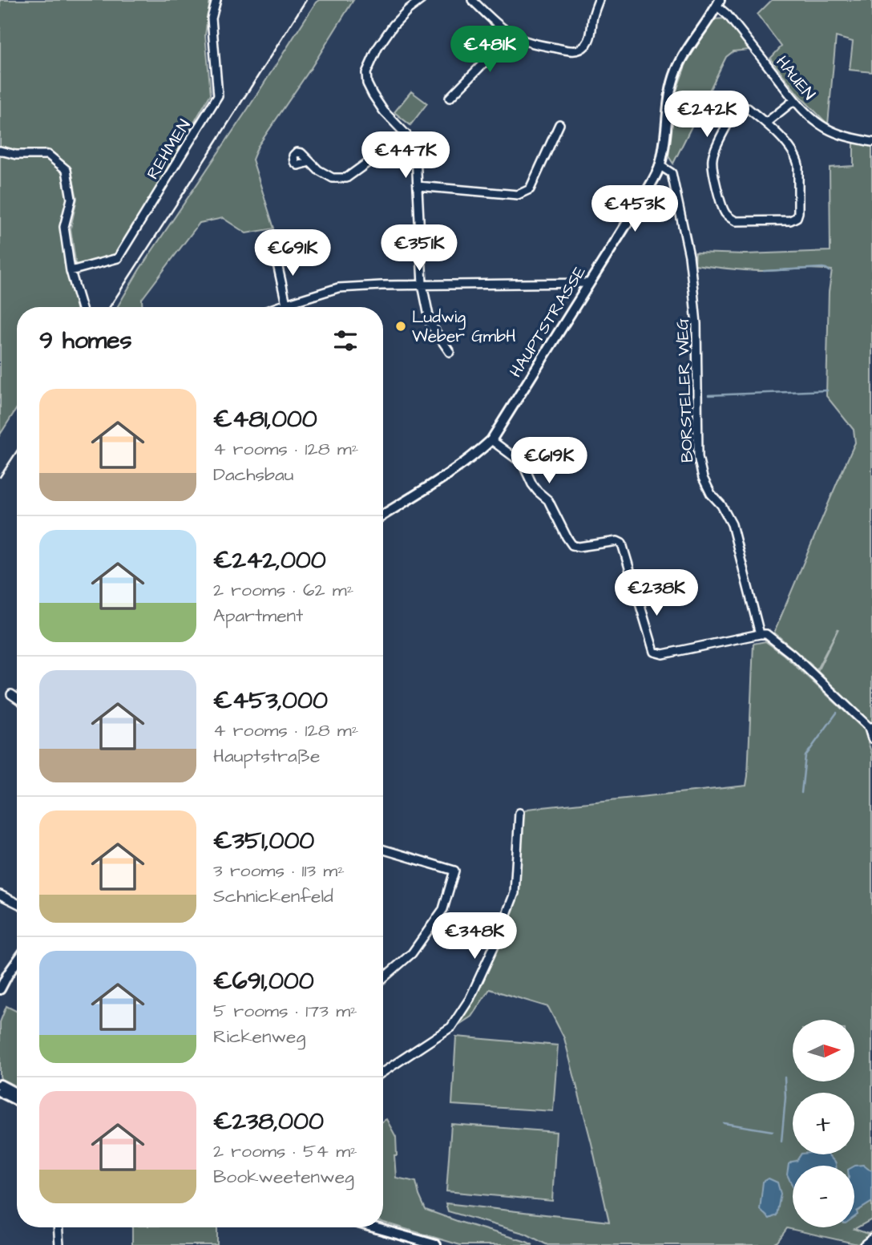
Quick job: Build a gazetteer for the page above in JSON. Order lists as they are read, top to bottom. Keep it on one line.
{"streets":{"main road":["HAUPTSTRASSE"],"street":["HAUEN","REHMEN","BORSTELER WEG"]},"crossings":[["HAUEN","HAUPTSTRASSE"],["HAUPTSTRASSE","BORSTELER WEG"]],"places":["Ludwig Weber GmbH"],"north":"right","page":{"price":["€481K","€242K","€447K","€453K","€351K","€691K","€619K","€238K","€348K"],"heading":"9 homes","list":[{"name":"€481,000","note":"4 rooms · 128 m² · Dachsbau"},{"name":"€242,000","note":"2 rooms · 62 m² · Apartment"},{"name":"€453,000","note":"4 rooms · 128 m² · Hauptstraße"},{"name":"€351,000","note":"3 rooms · 113 m² · Schnickenfeld"},{"name":"€691,000","note":"5 rooms · 173 m² · Rickenweg"},{"name":"€238,000","note":"2 rooms · 54 m² · Bookweetenweg"}],"map_buttons":["+","−"]}}
